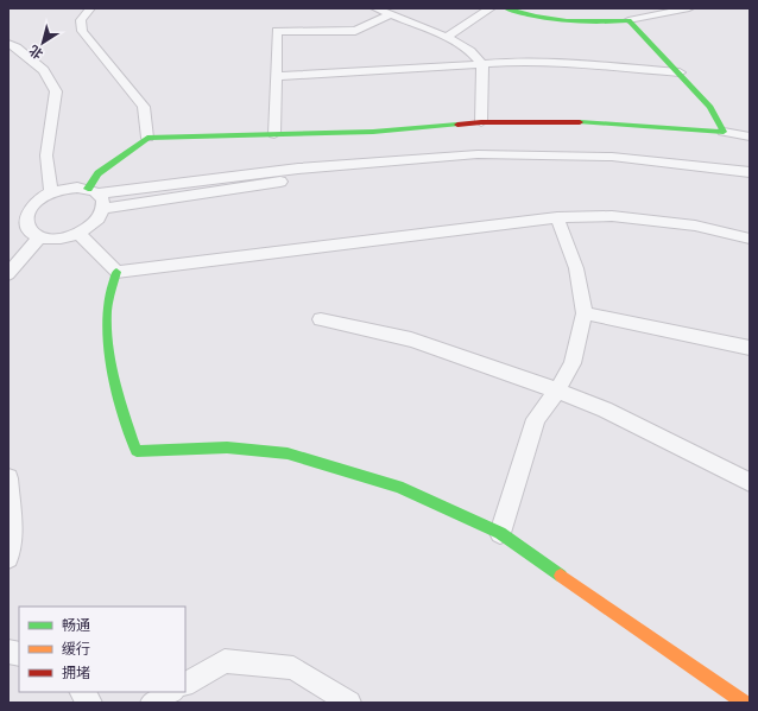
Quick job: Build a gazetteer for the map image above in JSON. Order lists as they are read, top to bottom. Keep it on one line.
{"legend":["畅通","缓行","拥堵"],"north":"bottom left"}
